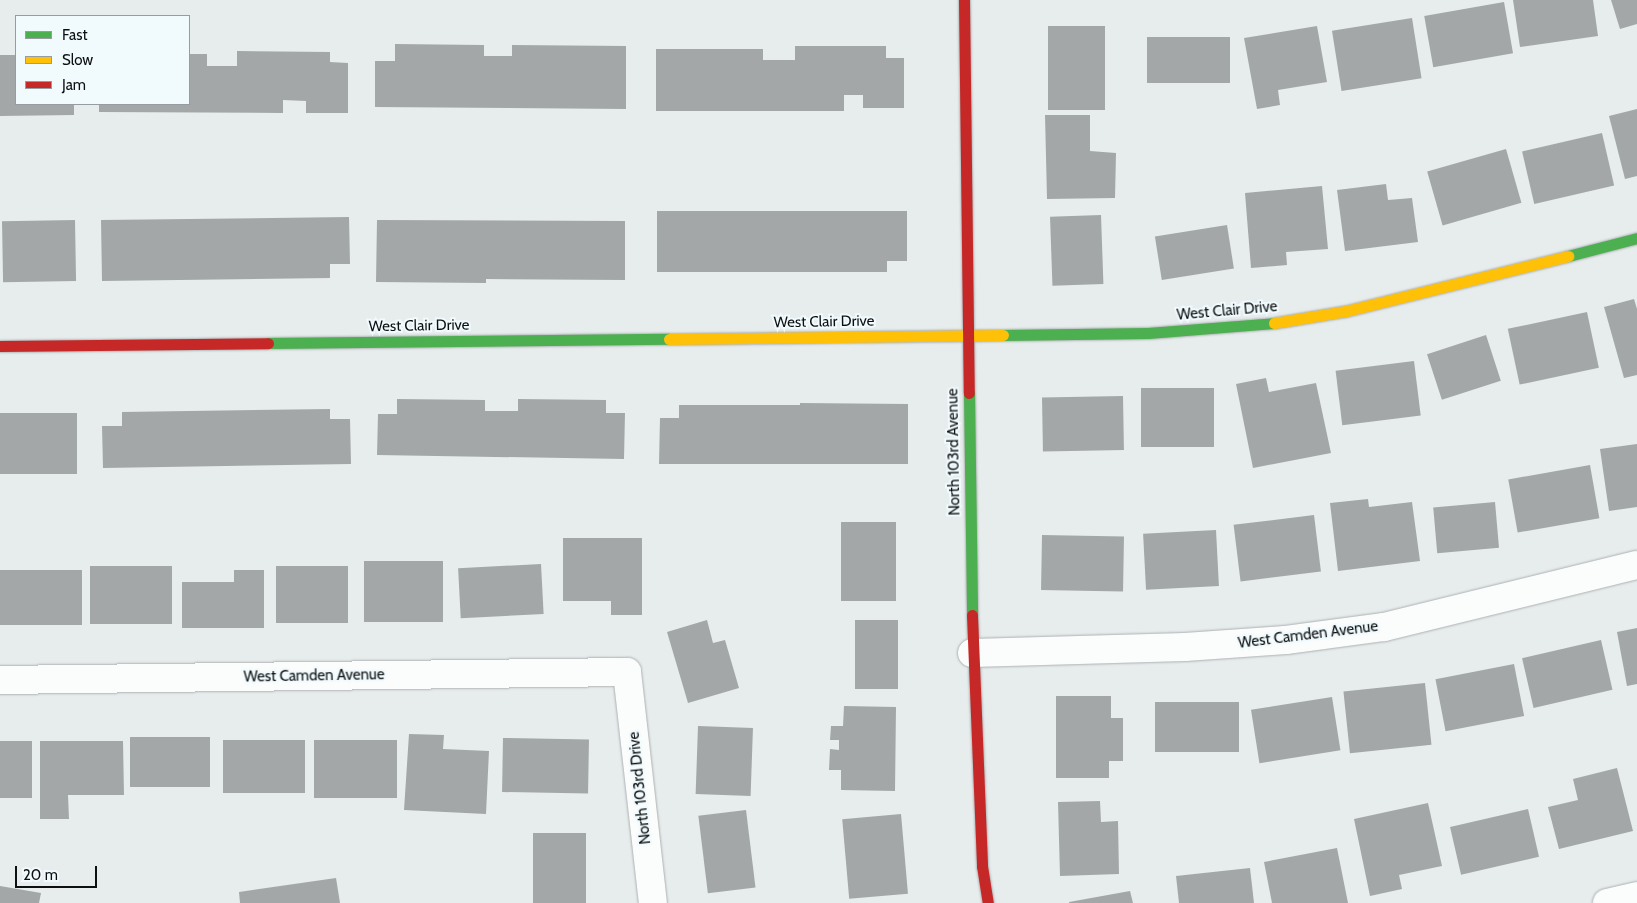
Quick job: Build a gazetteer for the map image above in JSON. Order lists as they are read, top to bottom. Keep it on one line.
{"streets":{"street":["West Clair Drive","North 103rd Avenue","West Camden Avenue","North 103rd Drive"]},"crossings":[["West Clair Drive","North 103rd Avenue"],["North 103rd Avenue","West Camden Avenue"],["West Camden Avenue","North 103rd Drive"]],"legend":["Fast","Slow","Jam"],"scale_bar":"20 m"}
